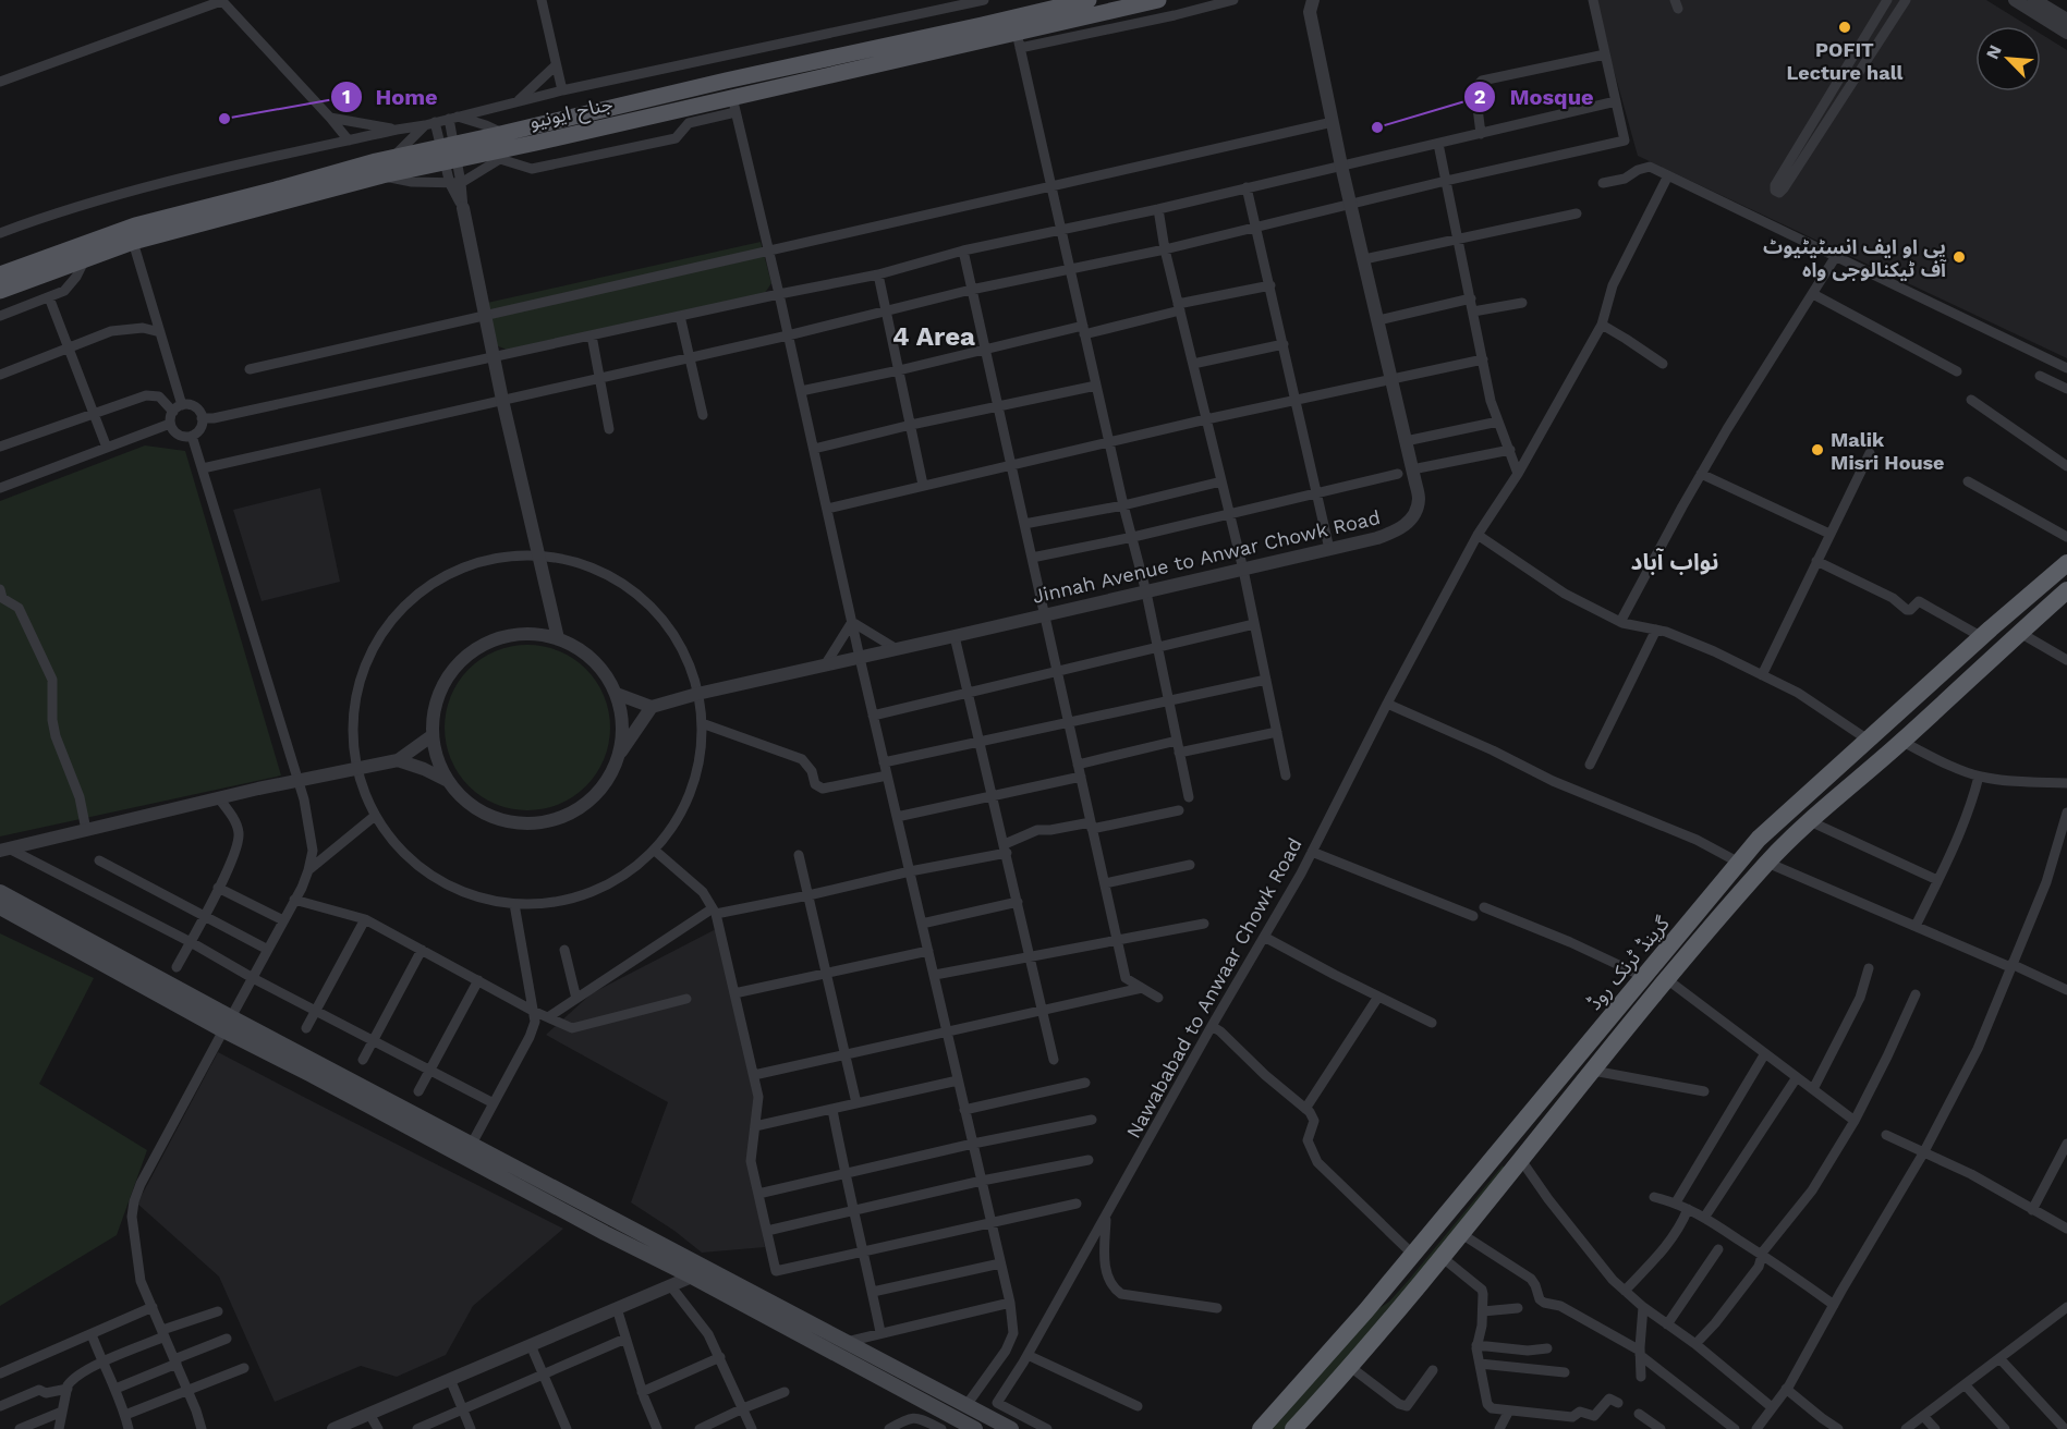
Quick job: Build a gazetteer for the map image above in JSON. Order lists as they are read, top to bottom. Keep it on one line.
{"streets":{"highway":["گرینڈ ٹرنک روڈ"],"main road":["جناح ایونیو"],"street":["Jinnah Avenue to Anwar Chowk Road","Nawababad to Anwaar Chowk Road"]},"districts":["4 Area","نواب آباد"],"places":["POFIT Lecture hall","Home","Mosque","پی او ایف انسٹیٹیوٹ آف ٹیکنالوجی واہ","Malik Misri House"],"north":"top left"}
